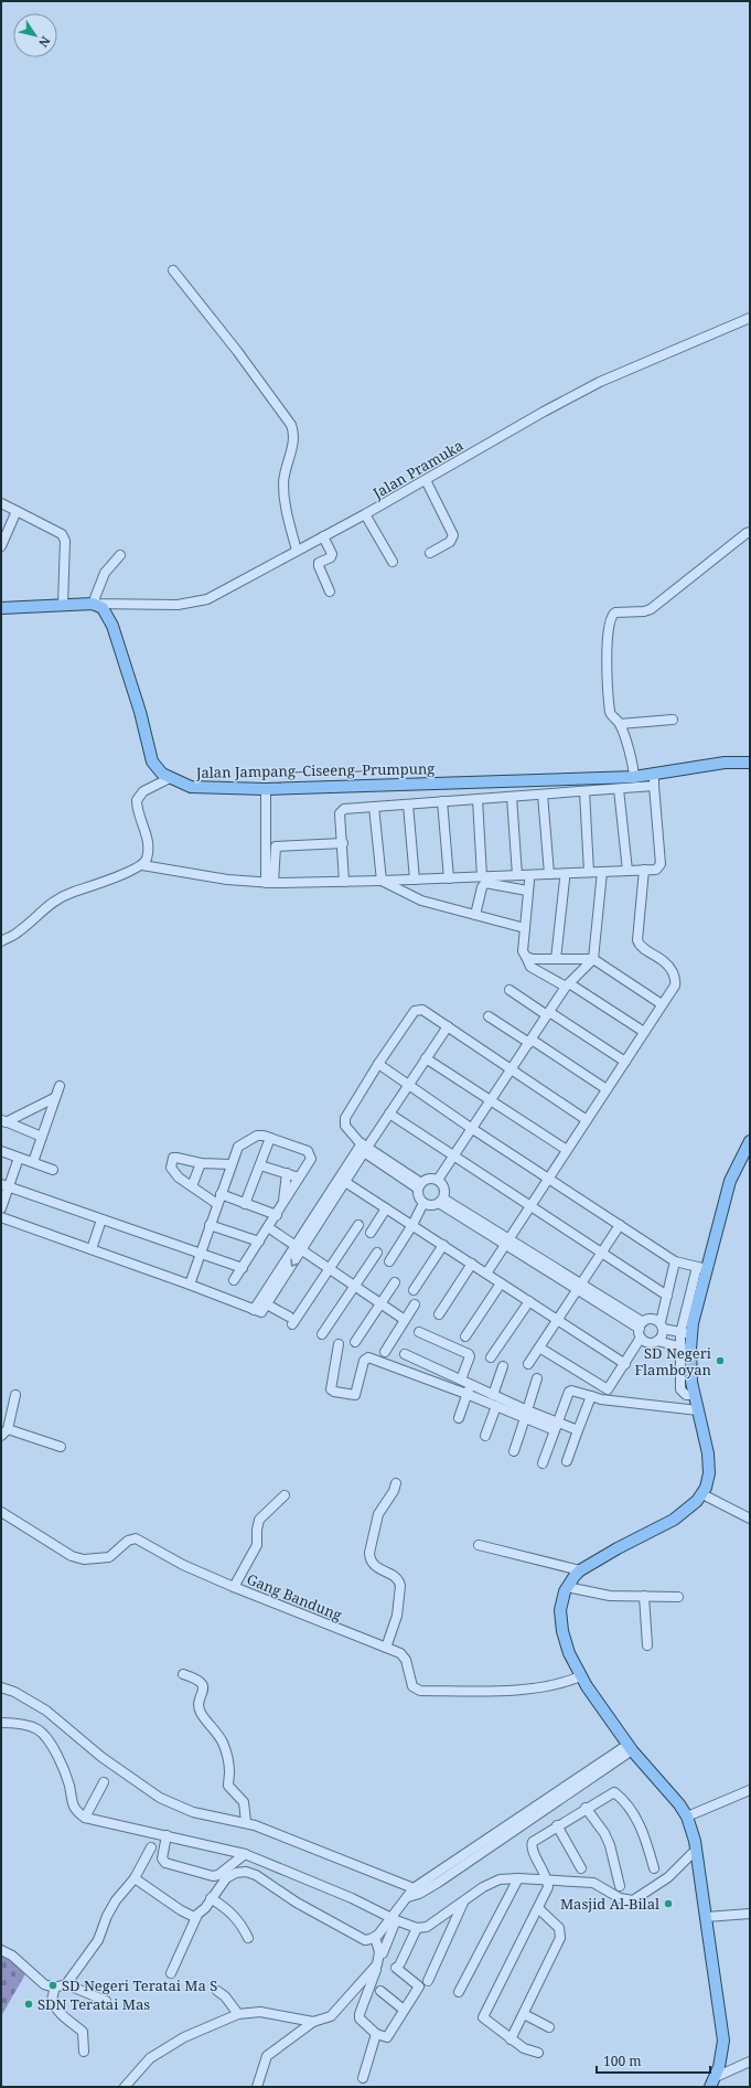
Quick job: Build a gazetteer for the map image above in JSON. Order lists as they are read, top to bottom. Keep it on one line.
{"streets":{"main road":["Jalan Jampang–Ciseeng–Prumpung"],"street":["Jalan Pramuka","Gang Bandung"]},"crossings":[["Jalan Pramuka","Jalan Jampang–Ciseeng–Prumpung"]],"places":["SD Negeri Flamboyan","Masjid Al-Bilal","SD Negeri Teratai Ma S","SDN Teratai Mas"],"scale_bar":"100 m","north":"bottom right"}
